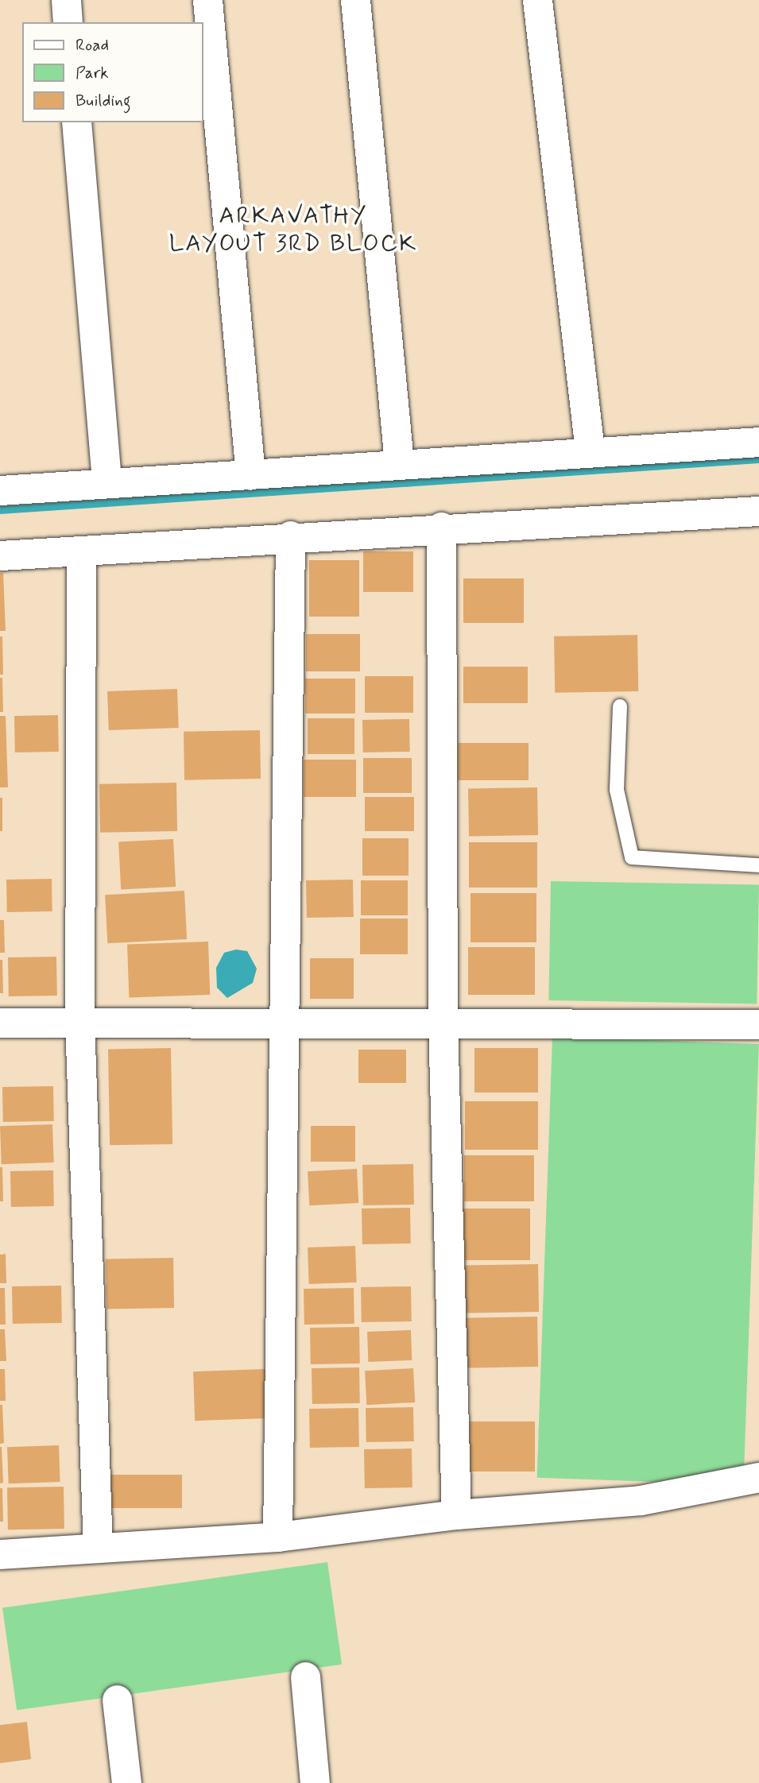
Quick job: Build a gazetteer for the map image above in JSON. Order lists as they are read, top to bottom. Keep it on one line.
{"districts":["ARKAVATHY LAYOUT 3RD BLOCK"],"legend":["Road","Park","Building"]}
